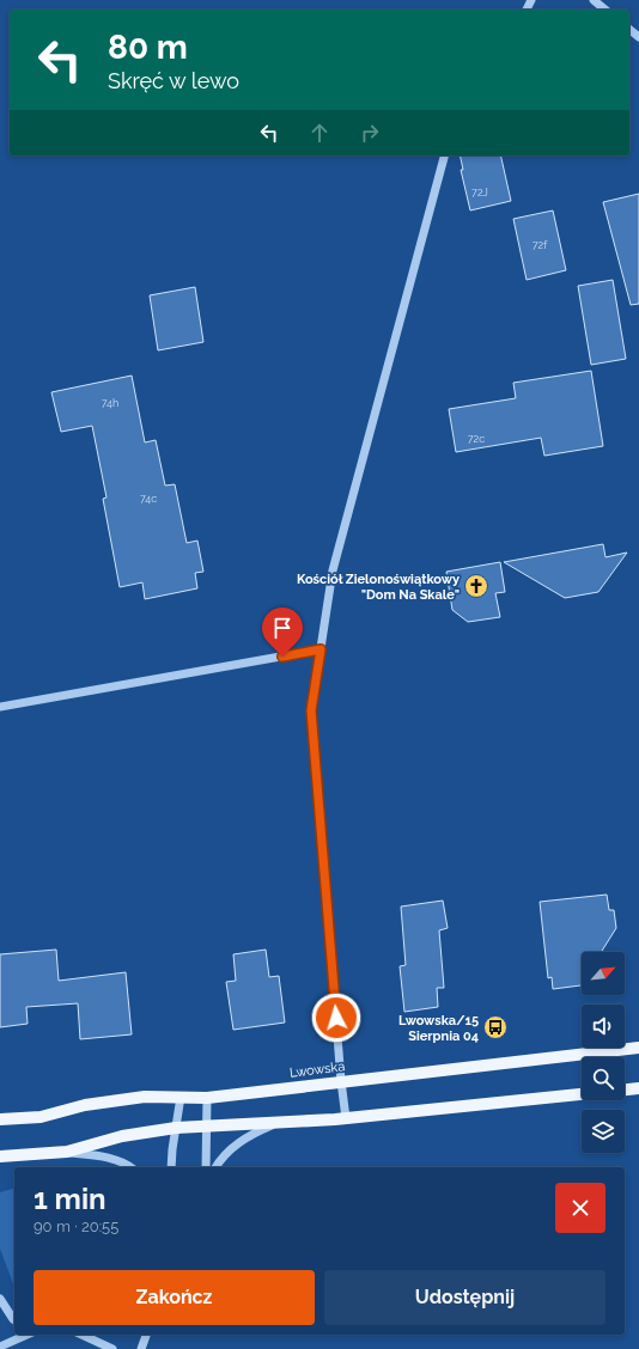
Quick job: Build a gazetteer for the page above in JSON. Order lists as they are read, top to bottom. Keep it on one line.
{"streets":{"main road":["Lwowska"]},"places":{"church":["Kościół Zielonoświątkowy \"Dom Na Skale\""],"bus stop":["Lwowska/15 Sierpnia 04"]},"house_numbers":["72J","72f","74h","72c","74c"],"north":"top right","page":{"turn":["80 m","Skręć w lewo"],"heading":["1 min","90 m · 20:55"],"buttons":["Zakończ","Udostępnij"]}}
